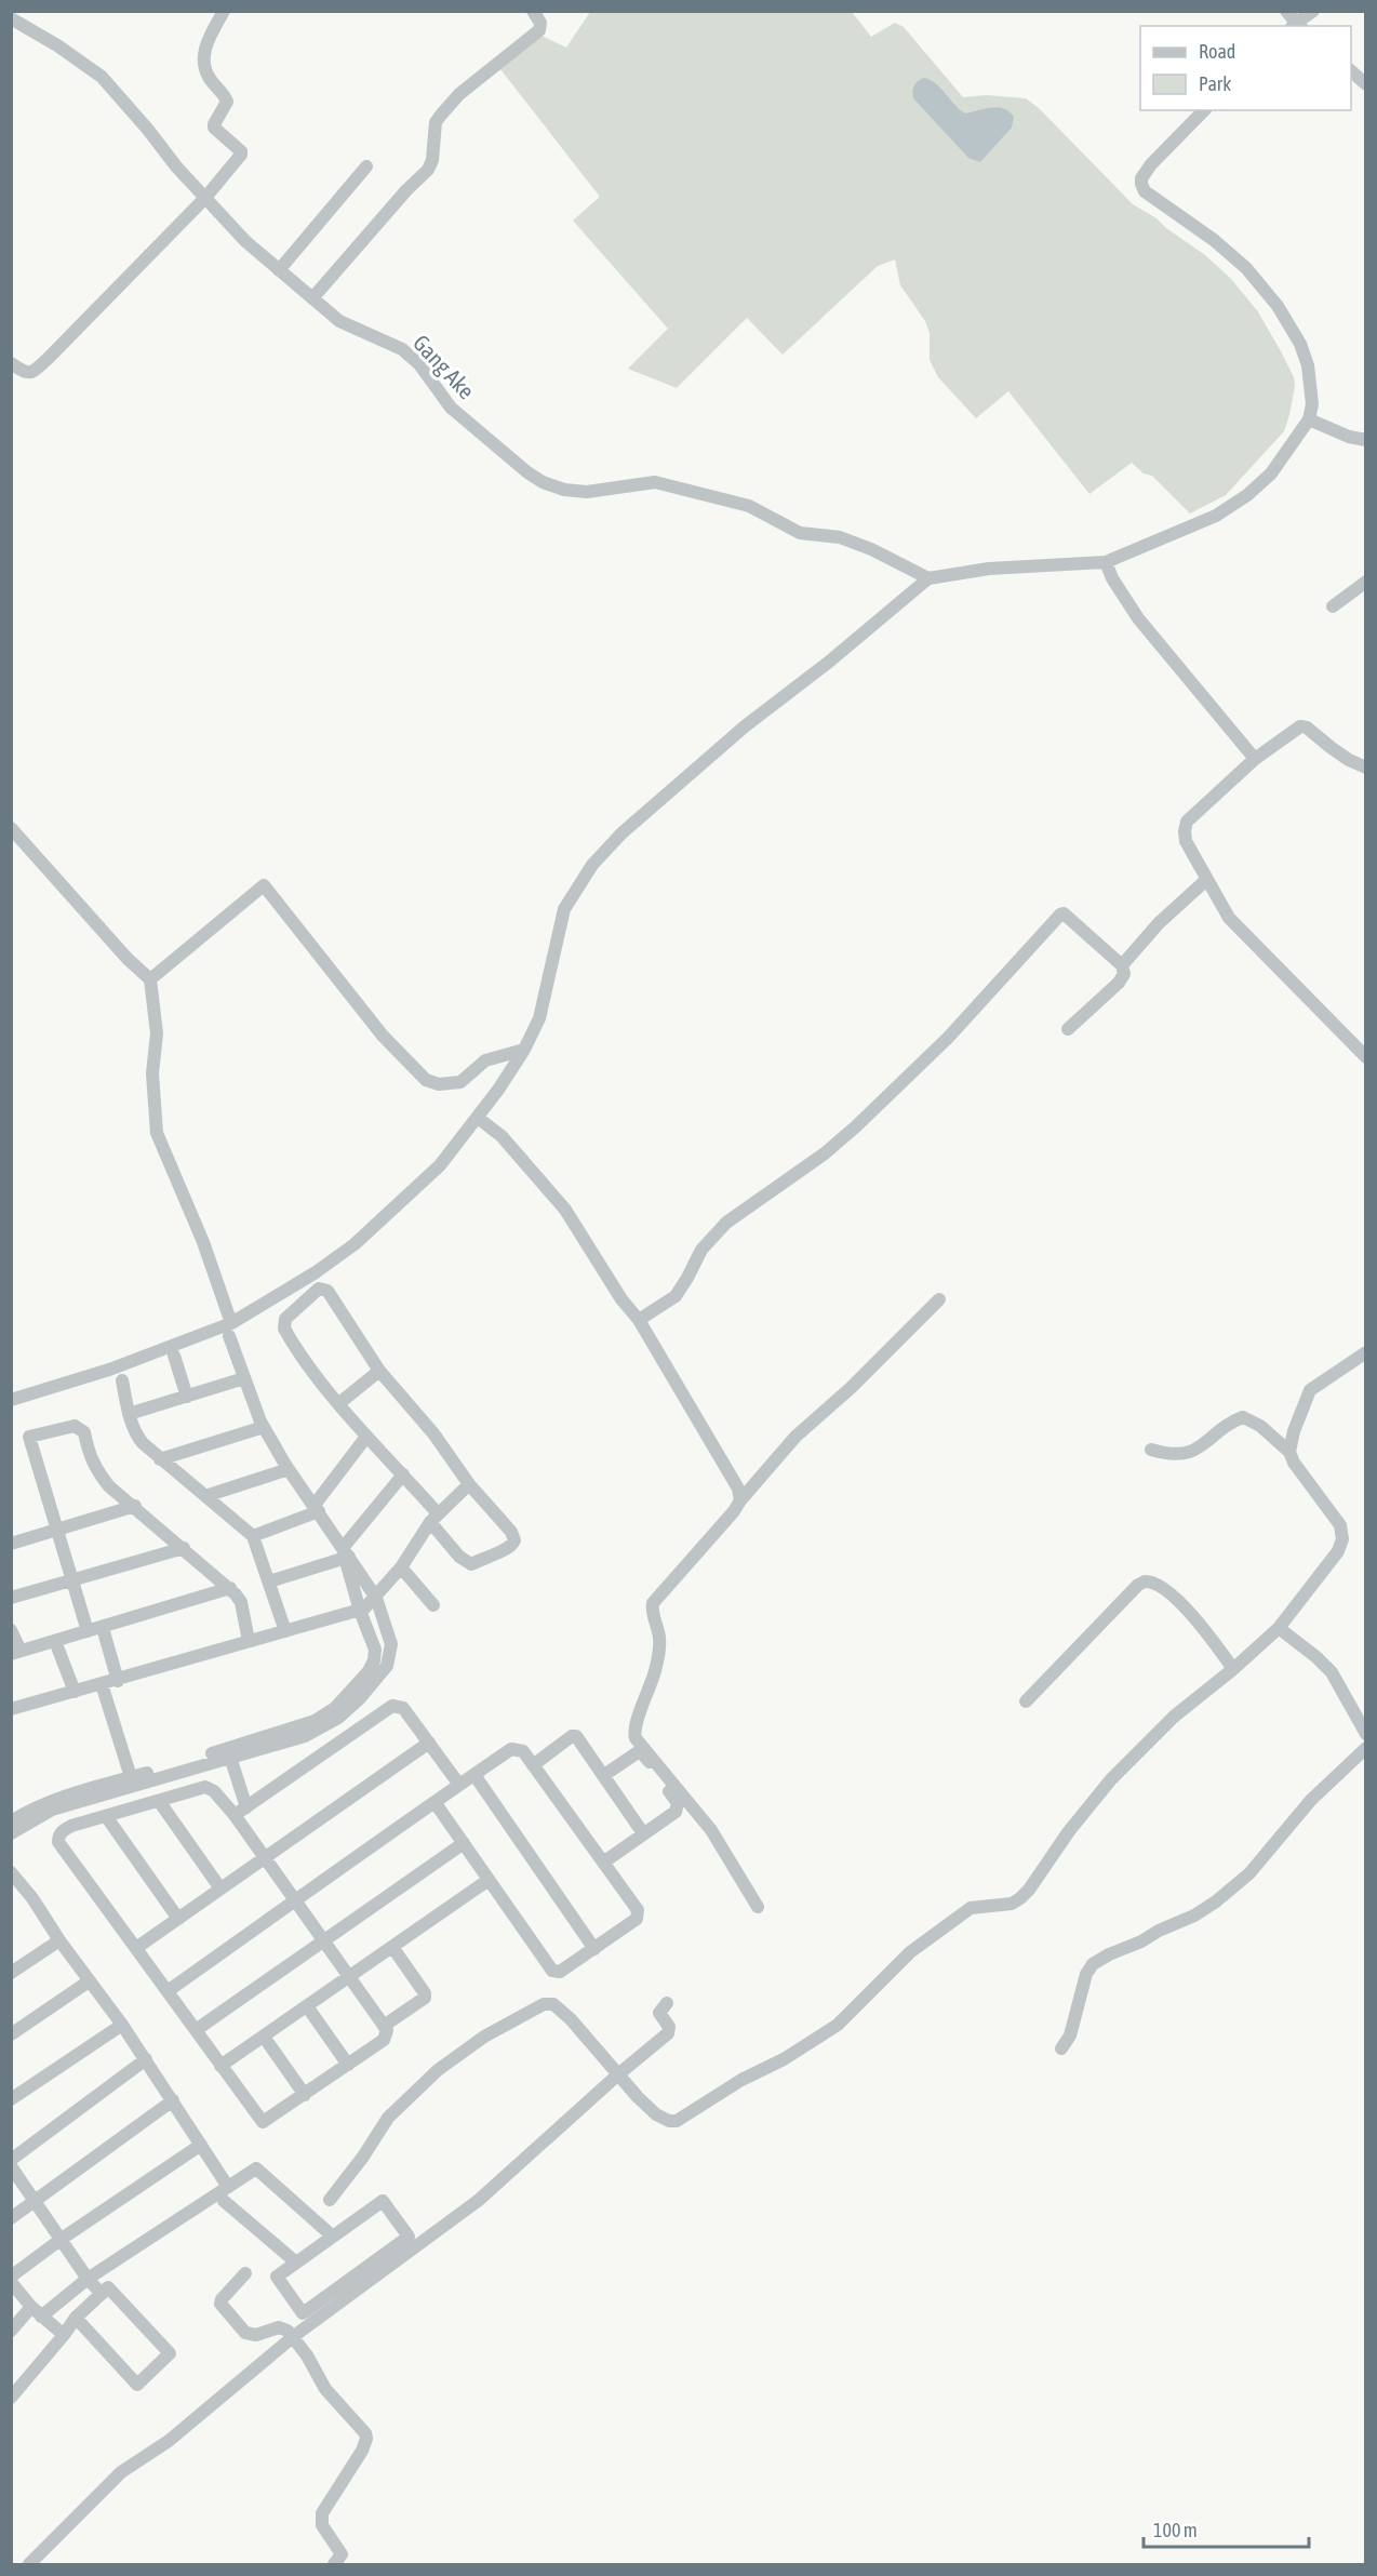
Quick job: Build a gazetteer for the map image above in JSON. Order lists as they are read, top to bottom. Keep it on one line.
{"streets":{"street":["Gang Ake"]},"legend":["Road","Park"],"scale_bar":"100 m"}
